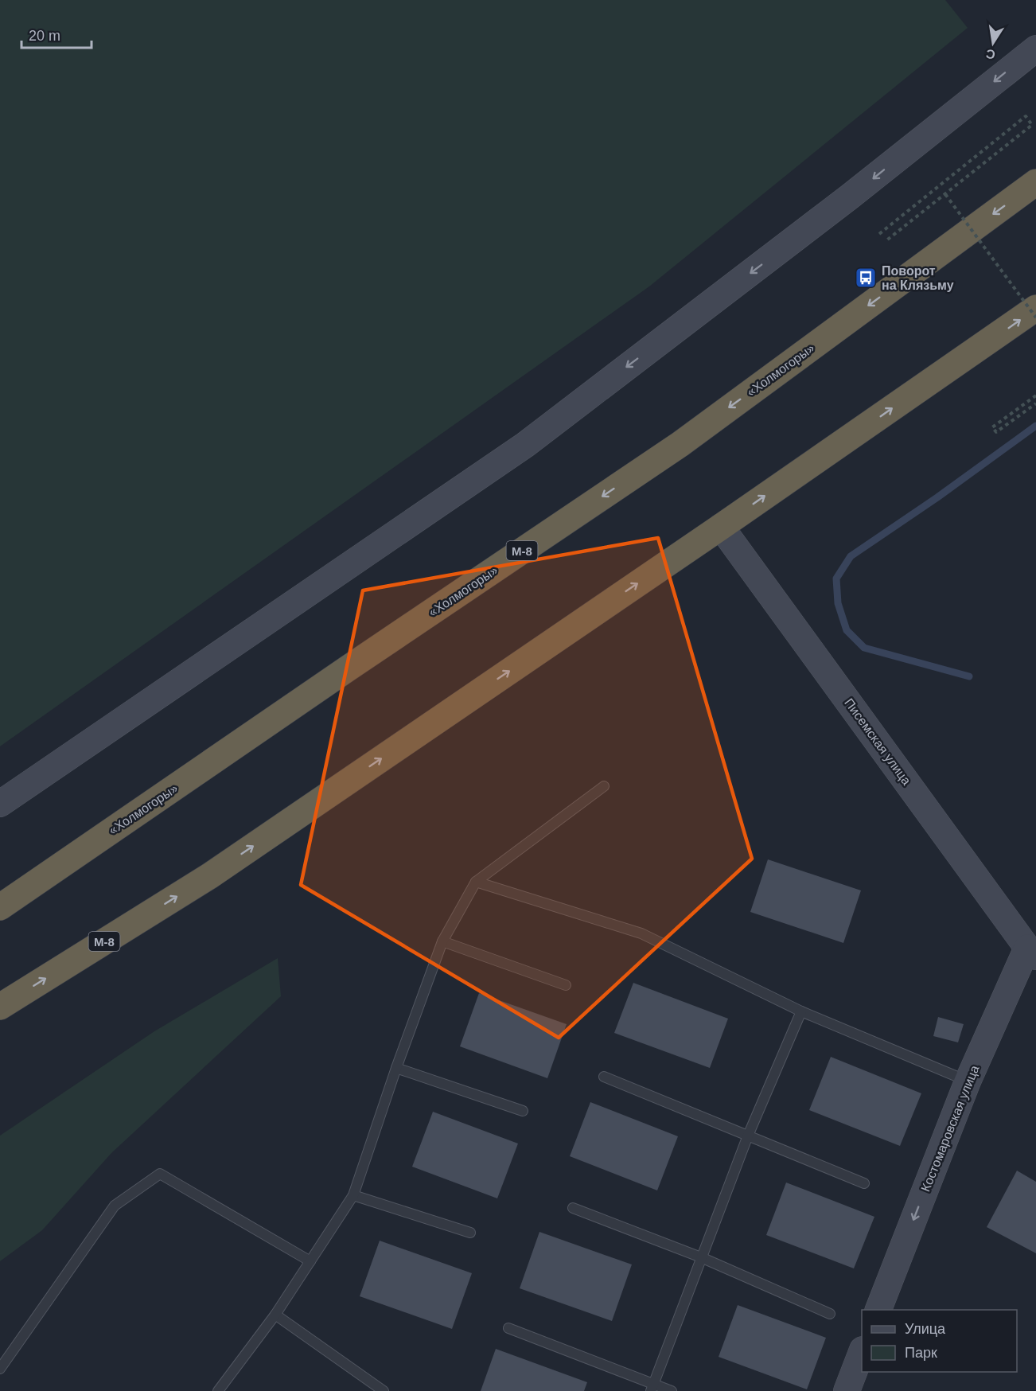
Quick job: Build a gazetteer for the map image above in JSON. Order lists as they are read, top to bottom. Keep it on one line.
{"streets":{"highway":["«Холмогоры»","М-8"],"main road":["Писемская улица","Костомаровская улица"]},"crossings":[["М-8","Писемская улица"],["Писемская улица","Костомаровская улица"]],"one_way":["Костомаровская улица"],"places":{"bus stop":["Поворот на Клязьму"]},"legend":["Улица","Парк"],"scale_bar":"20 m","north":"bottom"}
